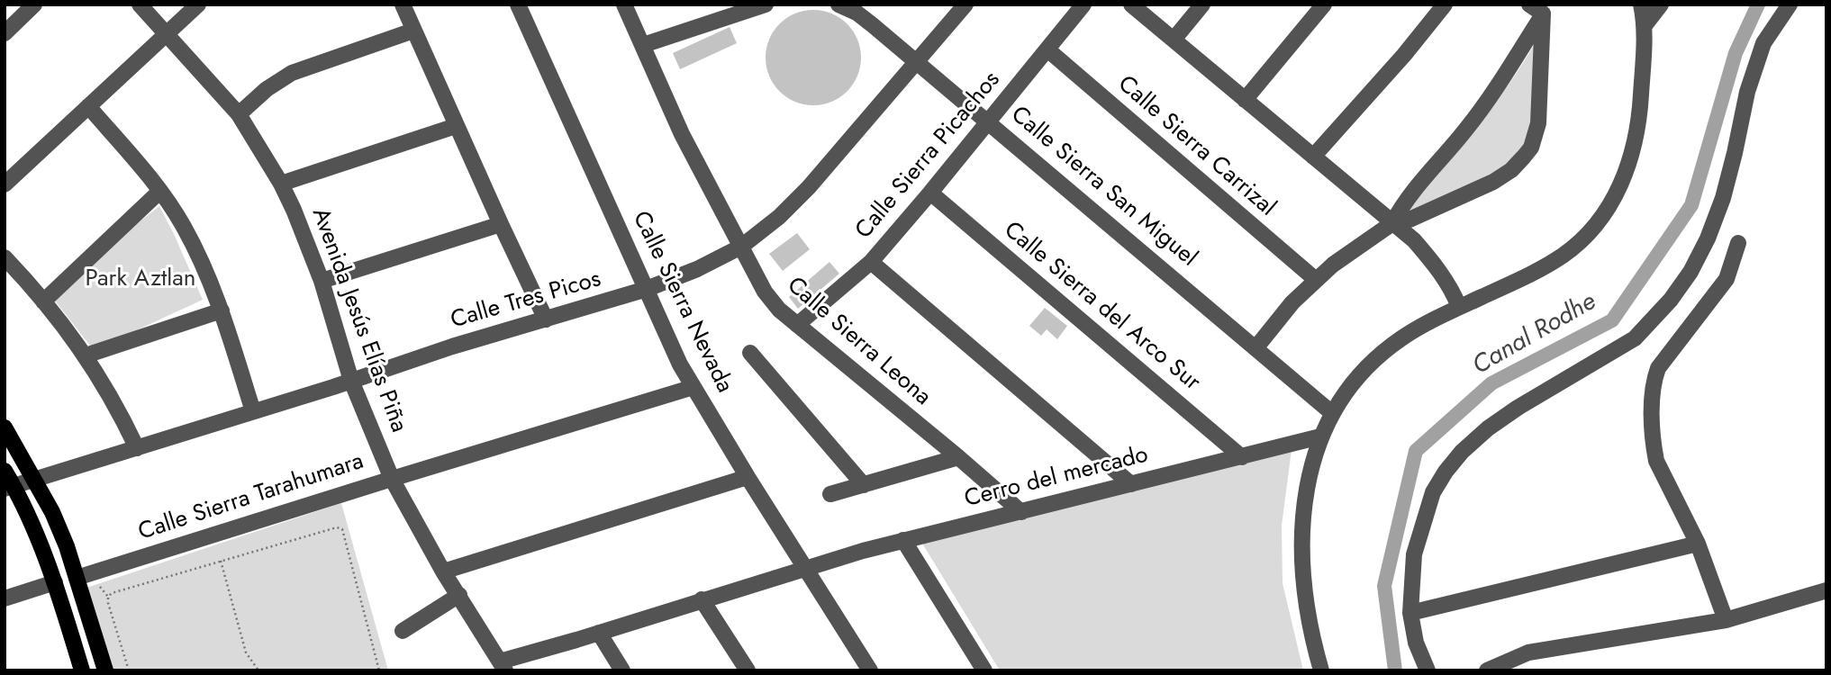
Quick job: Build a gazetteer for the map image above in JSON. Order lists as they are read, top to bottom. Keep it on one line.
{"streets":{"street":["Calle Sierra Carrizal","Calle Sierra Picachos","Calle Sierra San Miguel","Calle Tres Picos","Calle Sierra Nevada","Calle Sierra del Arco Sur","Avenida Jesús Elías Piña","Calle Sierra Leona","Cerro del mercado","Calle Sierra Tarahumara"]},"crossings":[["Calle Sierra Carrizal","Calle Sierra Picachos"],["Calle Sierra Picachos","Calle Sierra San Miguel"],["Calle Sierra Picachos","Calle Sierra del Arco Sur"],["Calle Sierra Picachos","Calle Sierra Leona"],["Calle Sierra San Miguel","Calle Tres Picos"],["Calle Tres Picos","Calle Sierra Nevada"],["Calle Tres Picos","Avenida Jesús Elías Piña"],["Calle Tres Picos","Calle Sierra Leona"],["Calle Sierra Nevada","Cerro del mercado"],["Calle Sierra Nevada","Calle Sierra Tarahumara"],["Calle Sierra del Arco Sur","Cerro del mercado"],["Avenida Jesús Elías Piña","Cerro del mercado"],["Avenida Jesús Elías Piña","Calle Sierra Tarahumara"],["Calle Sierra Leona","Cerro del mercado"]],"water":["Canal Rodhe"],"parks":["Park Aztlan"]}
